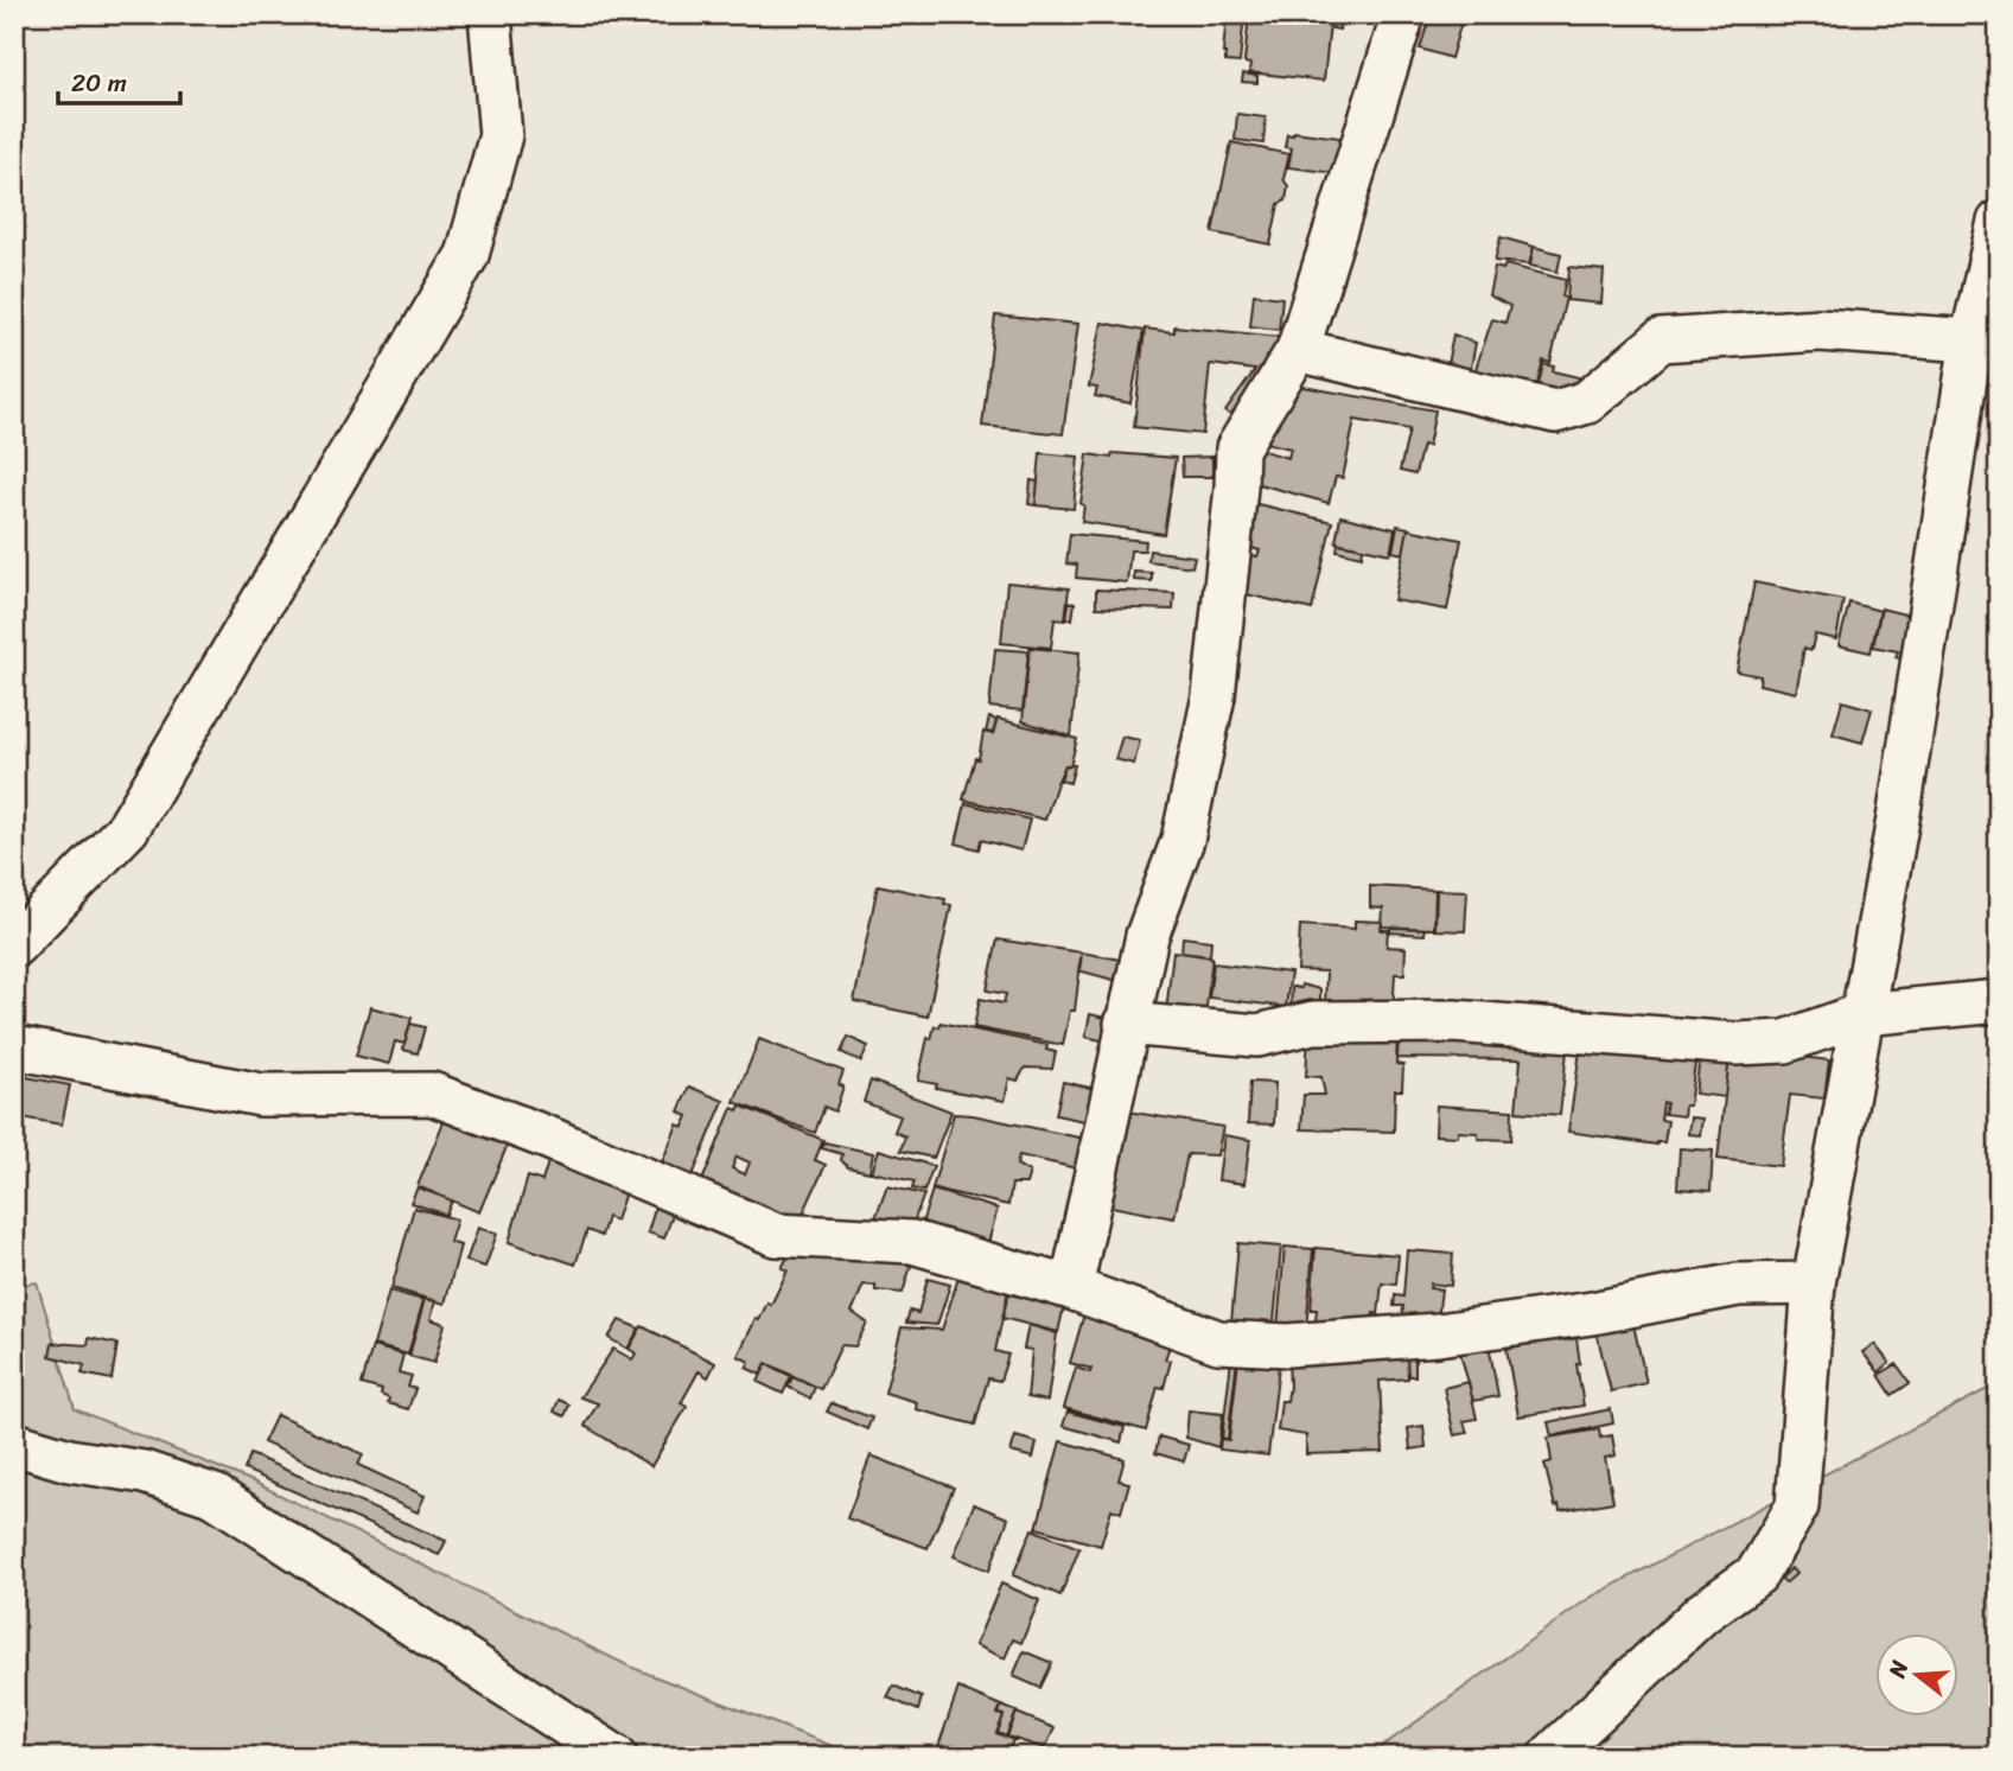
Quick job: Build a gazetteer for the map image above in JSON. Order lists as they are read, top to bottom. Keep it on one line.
{"scale_bar":"20 m","north":"left"}
